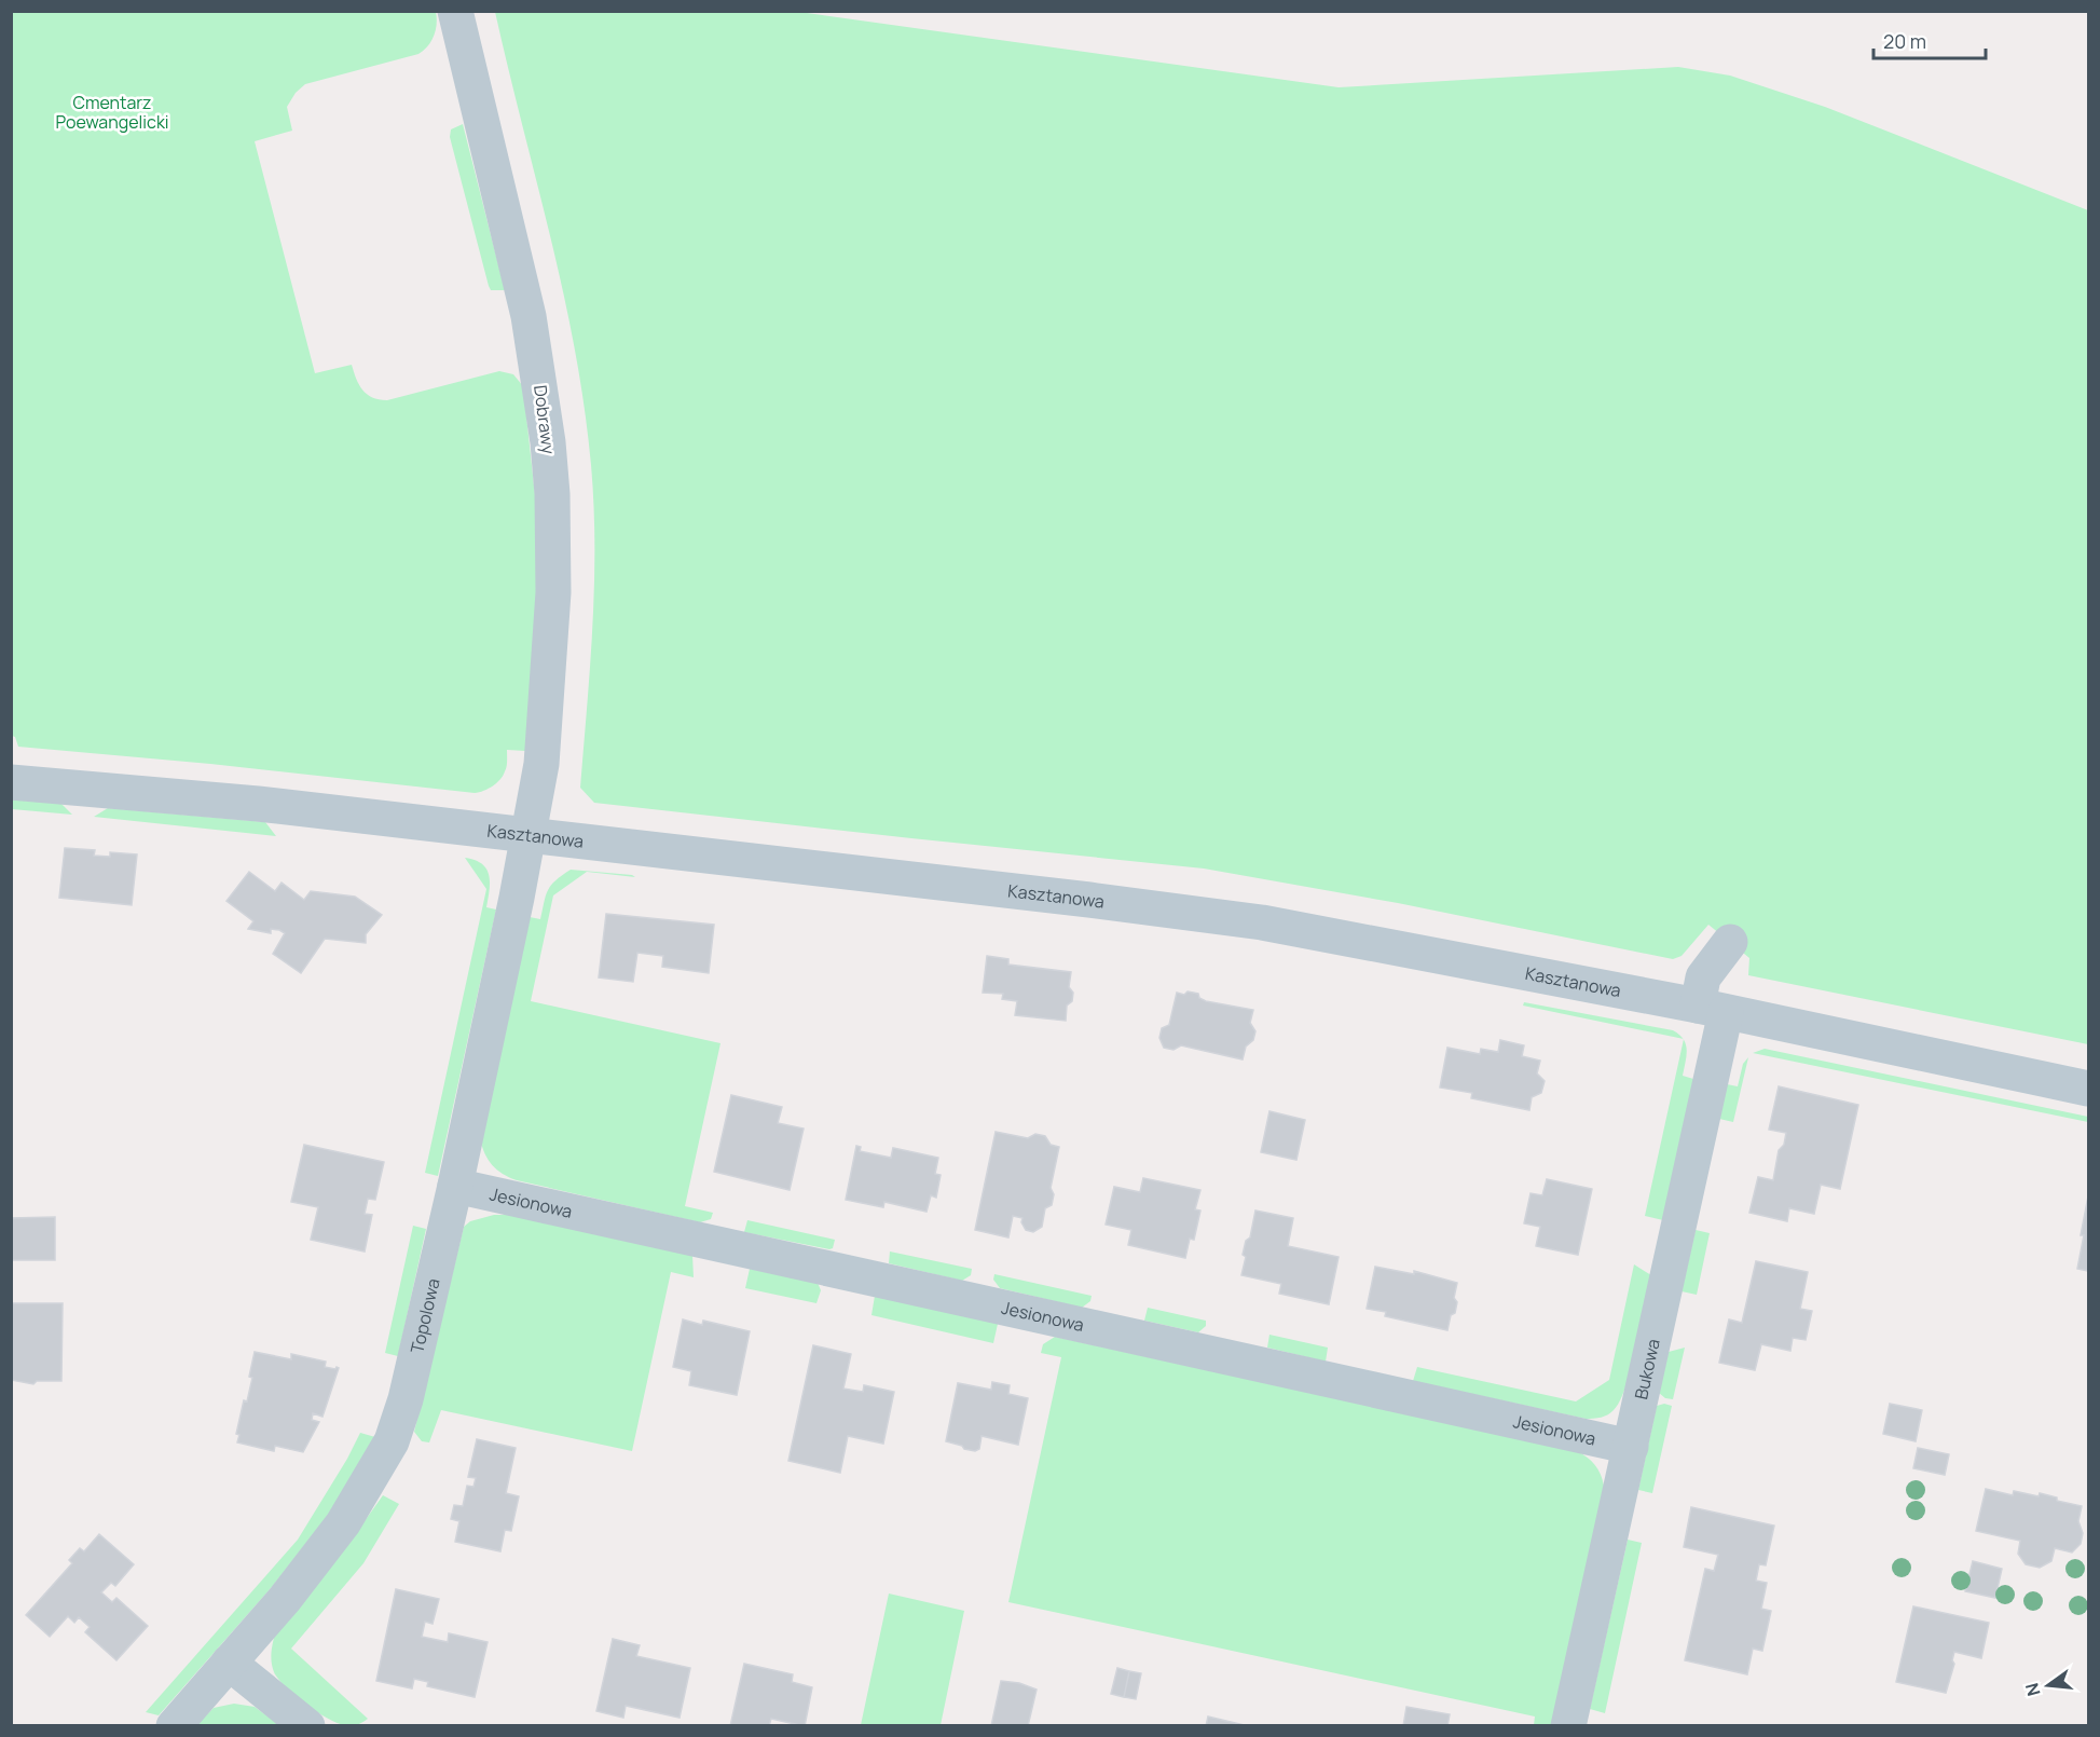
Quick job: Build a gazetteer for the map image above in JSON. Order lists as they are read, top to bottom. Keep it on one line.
{"streets":{"street":["Dobrawy","Kasztanowa","Jesionowa","Topolowa","Bukowa"]},"crossings":[["Dobrawy","Kasztanowa"],["Dobrawy","Topolowa"],["Kasztanowa","Topolowa"],["Kasztanowa","Bukowa"],["Jesionowa","Topolowa"],["Jesionowa","Bukowa"]],"parks":["Cmentarz Poewangelicki"],"scale_bar":"20 m","north":"left"}
